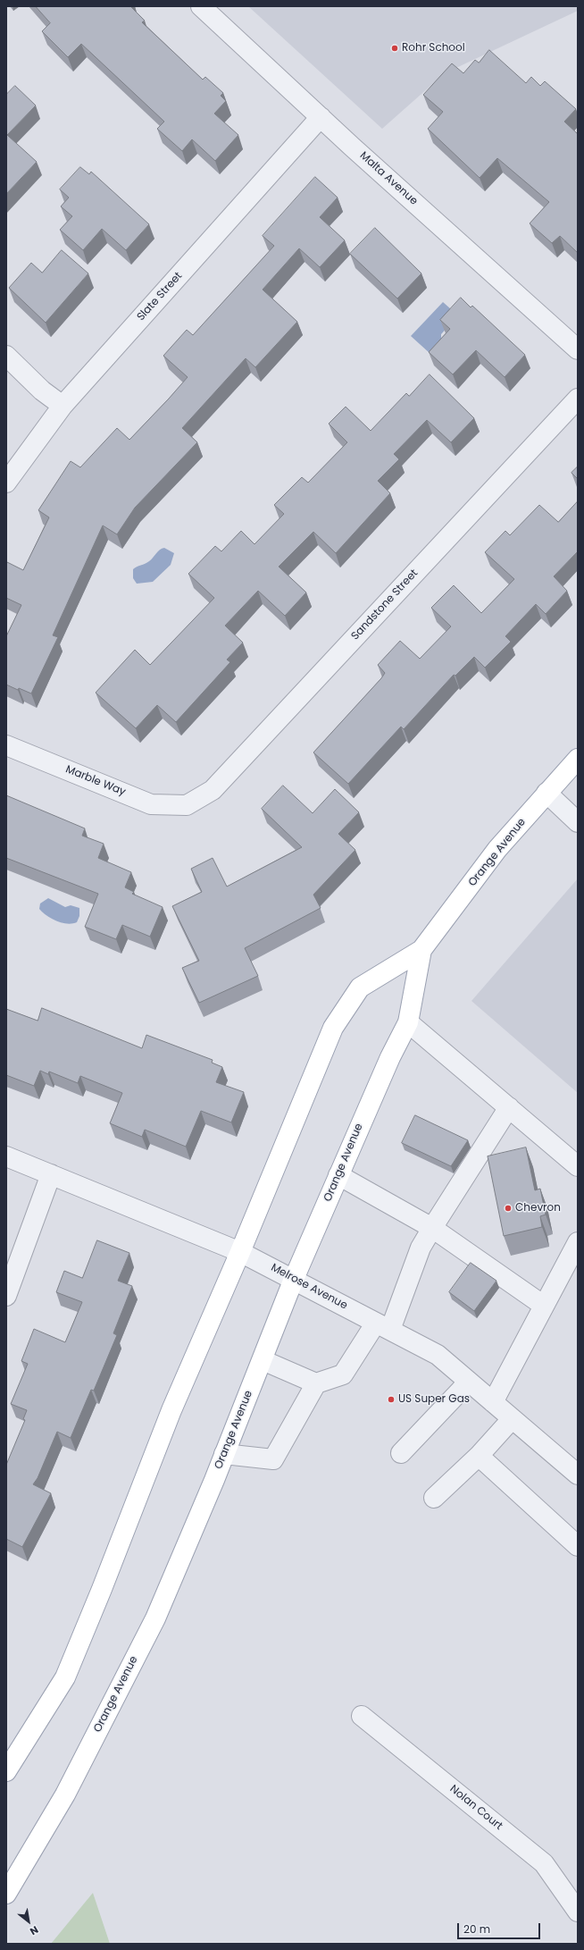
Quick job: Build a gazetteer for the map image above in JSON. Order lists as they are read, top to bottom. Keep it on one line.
{"streets":{"main road":["Orange Avenue"],"street":["Malta Avenue","Slate Street","Sandstone Street","Marble Way","Melrose Avenue","Nolan Court"]},"crossings":[["Malta Avenue","Slate Street"],["Sandstone Street","Marble Way"],["Orange Avenue","Melrose Avenue"]],"places":["Rohr School","Chevron","US Super Gas"],"scale_bar":"20 m","north":"bottom right"}
